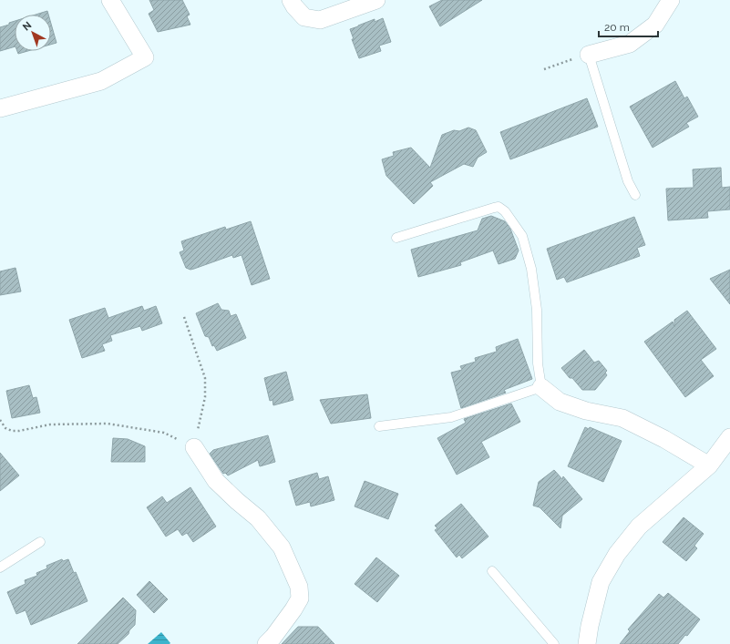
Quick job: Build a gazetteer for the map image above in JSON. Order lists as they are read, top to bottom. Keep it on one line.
{"scale_bar":"20 m","north":"top left"}
